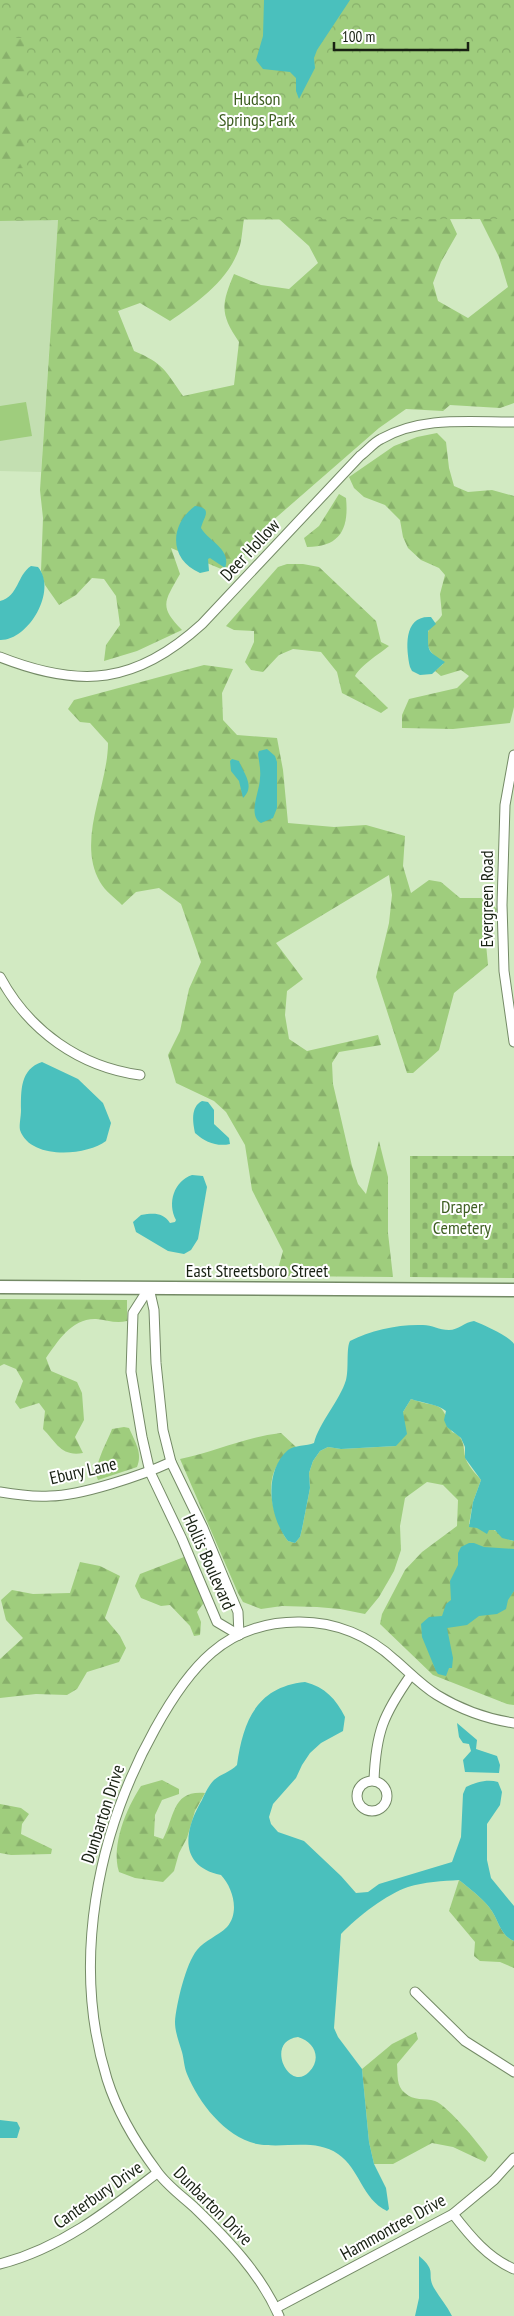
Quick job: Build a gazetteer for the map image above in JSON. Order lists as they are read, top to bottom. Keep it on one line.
{"streets":{"main road":["East Streetsboro Street"],"street":["Deer Hollow","Evergreen Road","Ebury Lane","Hollis Boulevard","Dunbarton Drive","Canterbury Drive","Hammontree Drive"]},"crossings":[["East Streetsboro Street","Hollis Boulevard"],["Ebury Lane","Hollis Boulevard"],["Hollis Boulevard","Dunbarton Drive"],["Dunbarton Drive","Canterbury Drive"],["Dunbarton Drive","Hammontree Drive"]],"parks":["Hudson Springs Park","Draper Cemetery"],"scale_bar":"100 m"}
